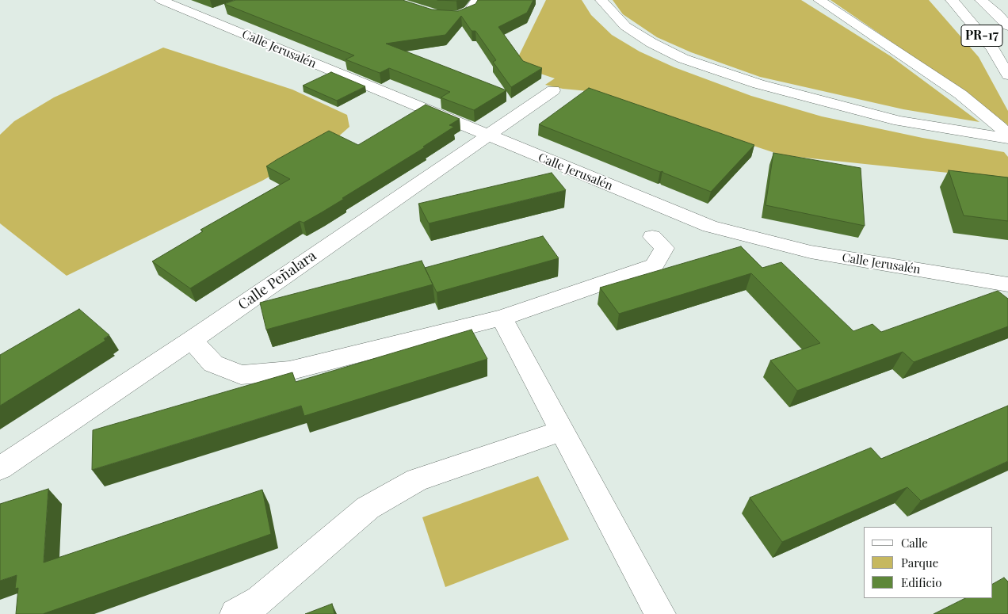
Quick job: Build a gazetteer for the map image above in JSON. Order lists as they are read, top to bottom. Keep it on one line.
{"streets":{"main road":["PR-17","Calle Jerusalén","Calle Peñalara"]},"crossings":[["Calle Jerusalén","Calle Peñalara"]],"legend":["Calle","Parque","Edificio"]}
